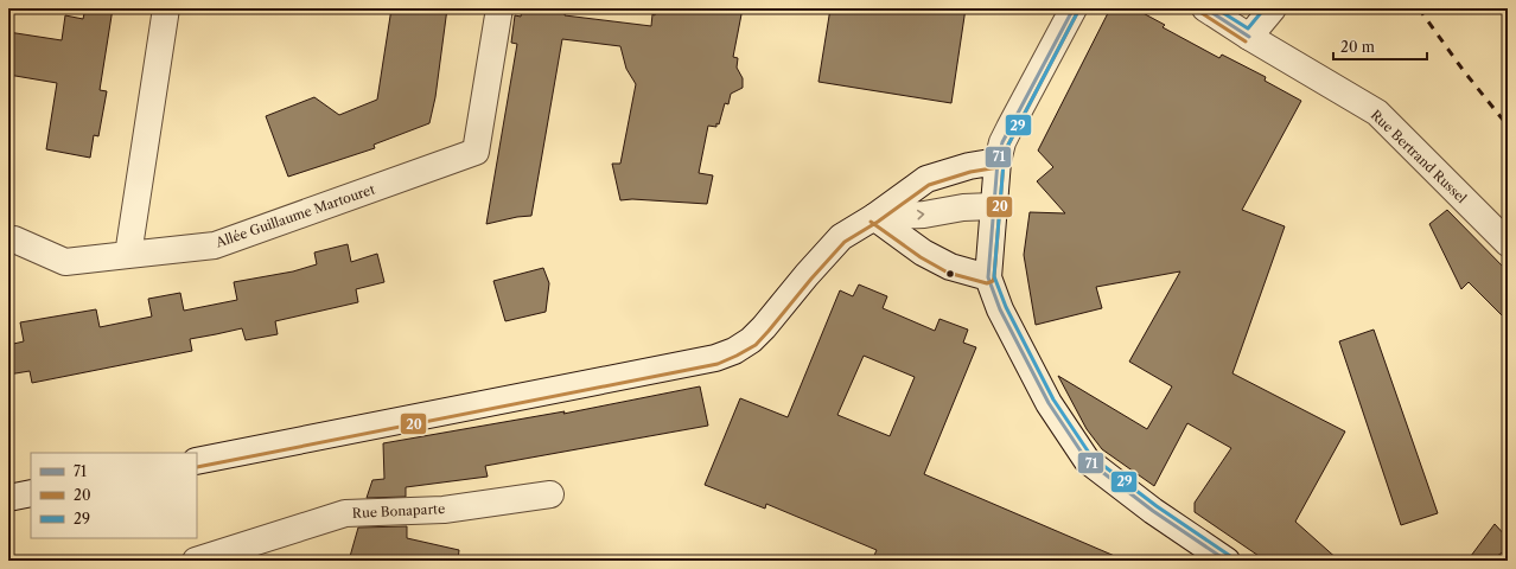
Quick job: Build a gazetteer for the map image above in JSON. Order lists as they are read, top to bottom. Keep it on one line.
{"streets":{"street":["Rue Bertrand Russel","Allée Guillaume Martouret","Rue Bonaparte"]},"lines":["transit line 71","transit line 29","transit line 20"],"legend":["71","20","29"],"scale_bar":"20 m"}
